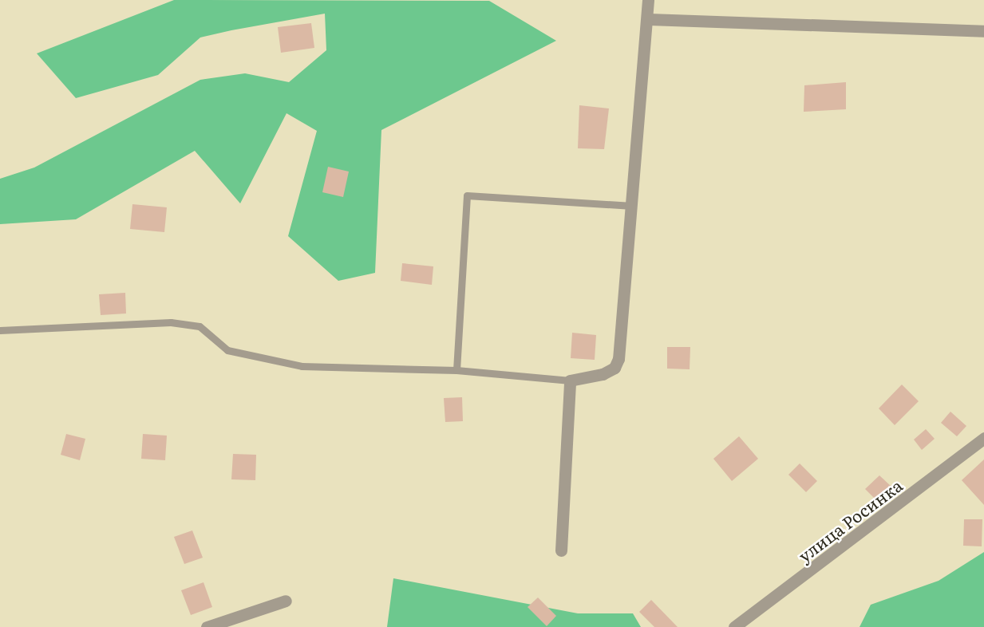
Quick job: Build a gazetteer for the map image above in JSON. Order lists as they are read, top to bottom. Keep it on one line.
{"streets":{"street":["улица Росинка"]}}
